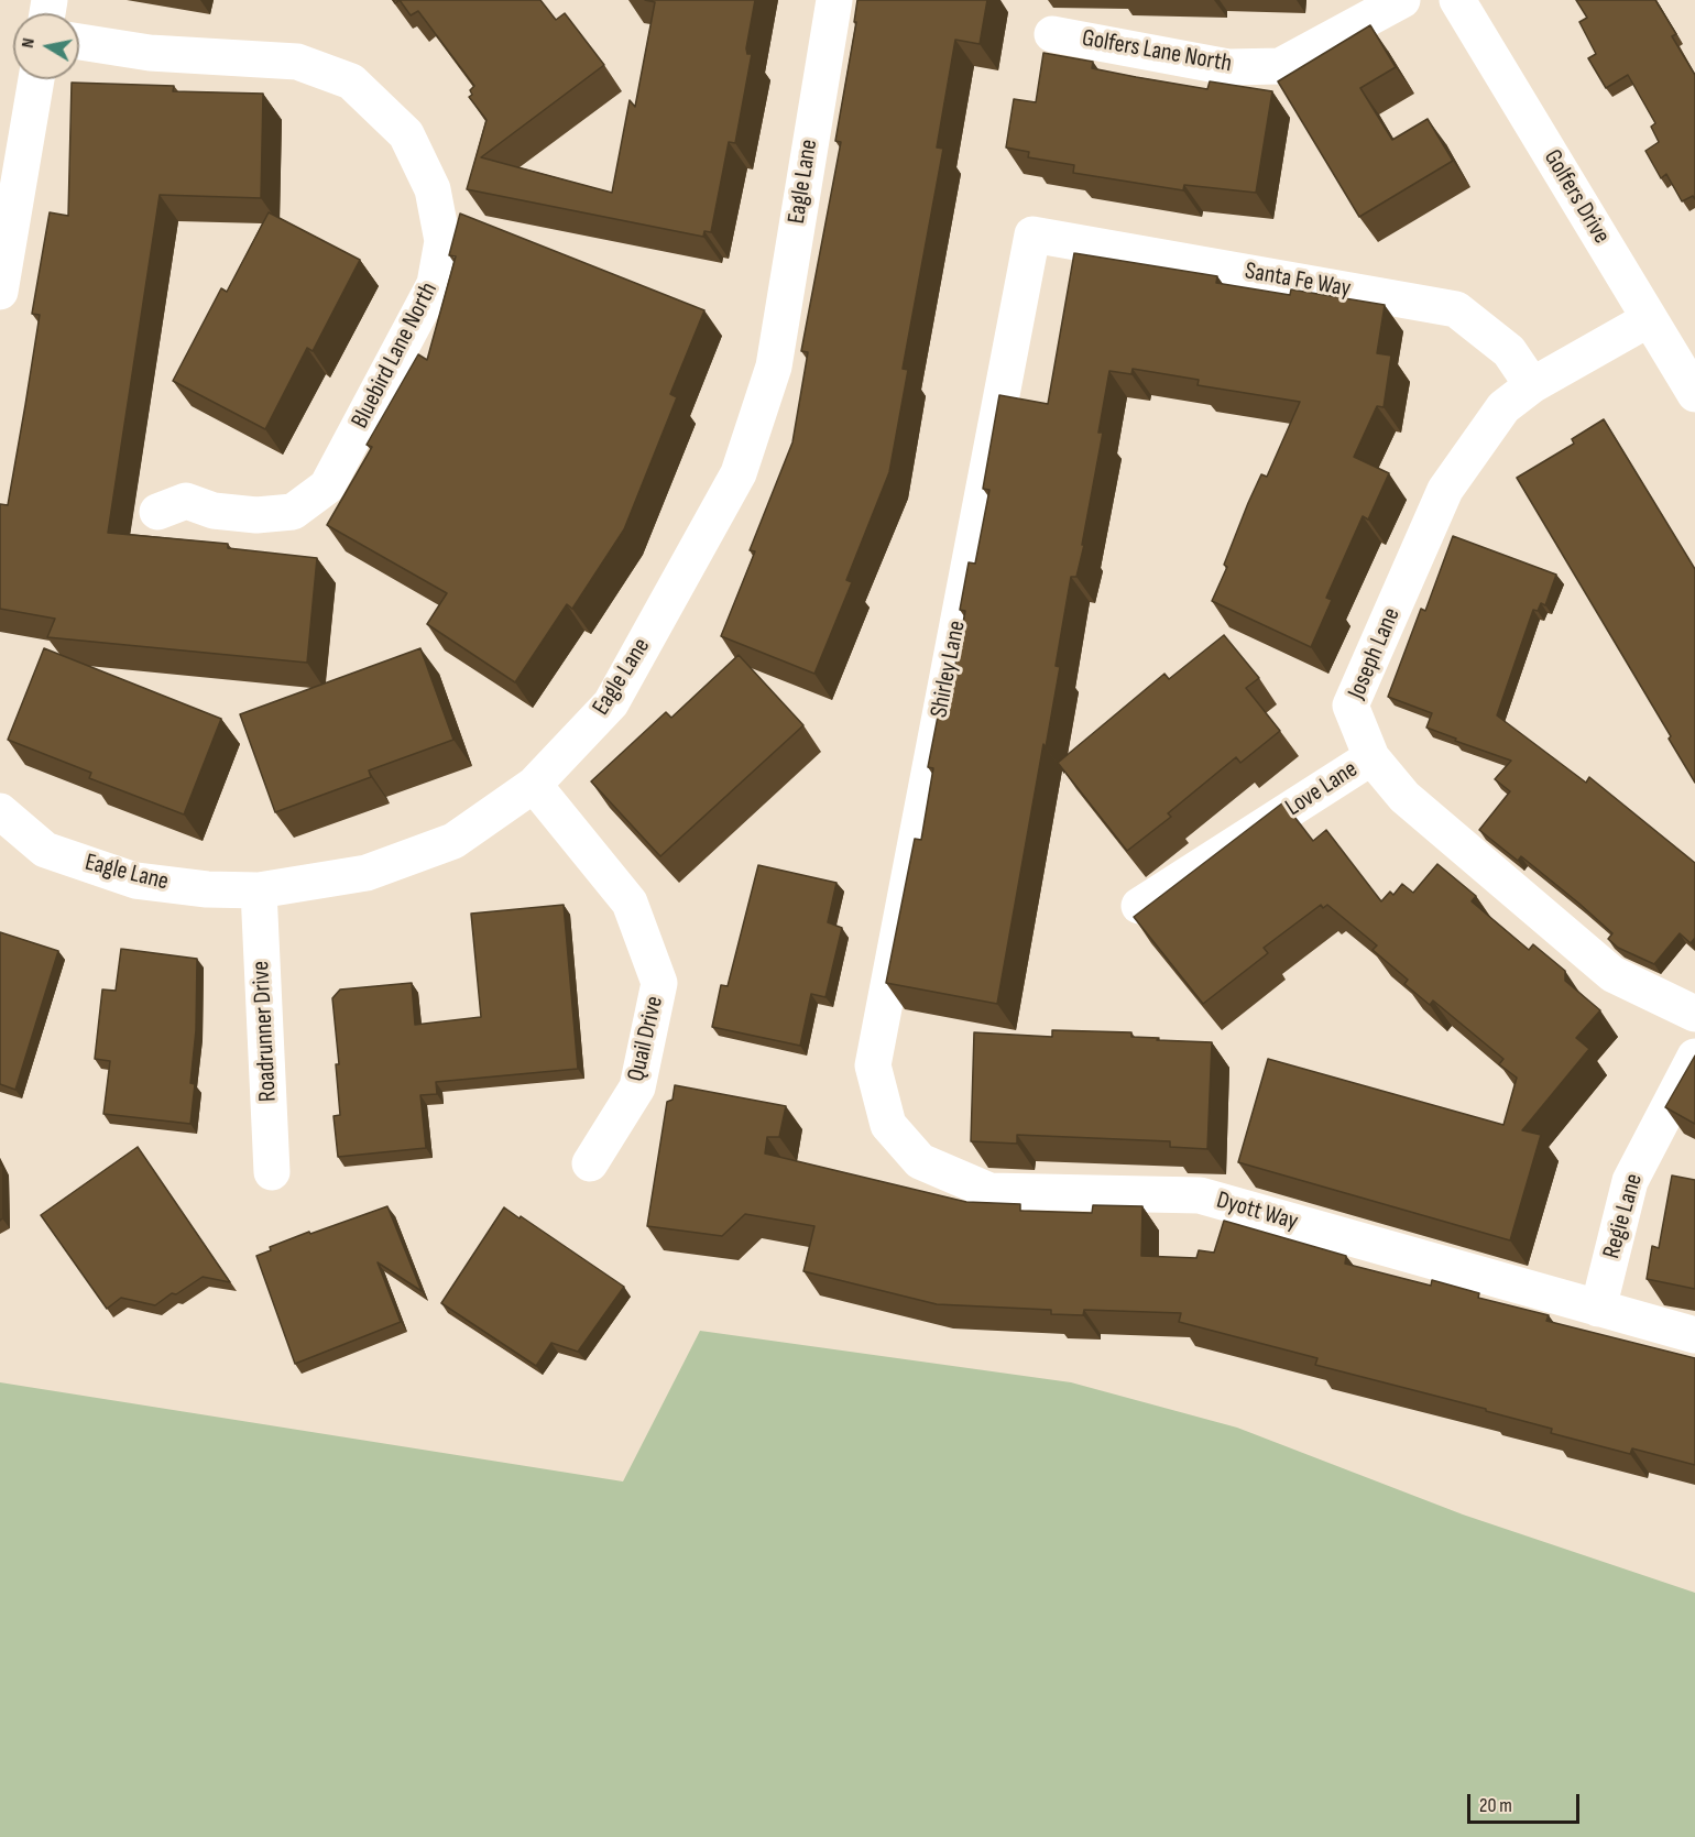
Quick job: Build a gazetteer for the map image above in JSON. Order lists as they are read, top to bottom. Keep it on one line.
{"streets":{"street":["Golfers Lane North","Eagle Lane","Golfers Drive","Santa Fe Way","Bluebird Lane North","Joseph Lane","Shirley Lane","Love Lane","Roadrunner Drive","Quail Drive","Dyott Way","Regie Lane"]},"crossings":[["Eagle Lane","Roadrunner Drive"],["Eagle Lane","Quail Drive"],["Golfers Drive","Joseph Lane"],["Santa Fe Way","Joseph Lane"],["Santa Fe Way","Shirley Lane"],["Joseph Lane","Love Lane"],["Shirley Lane","Dyott Way"],["Dyott Way","Regie Lane"]],"scale_bar":"20 m","north":"left"}
